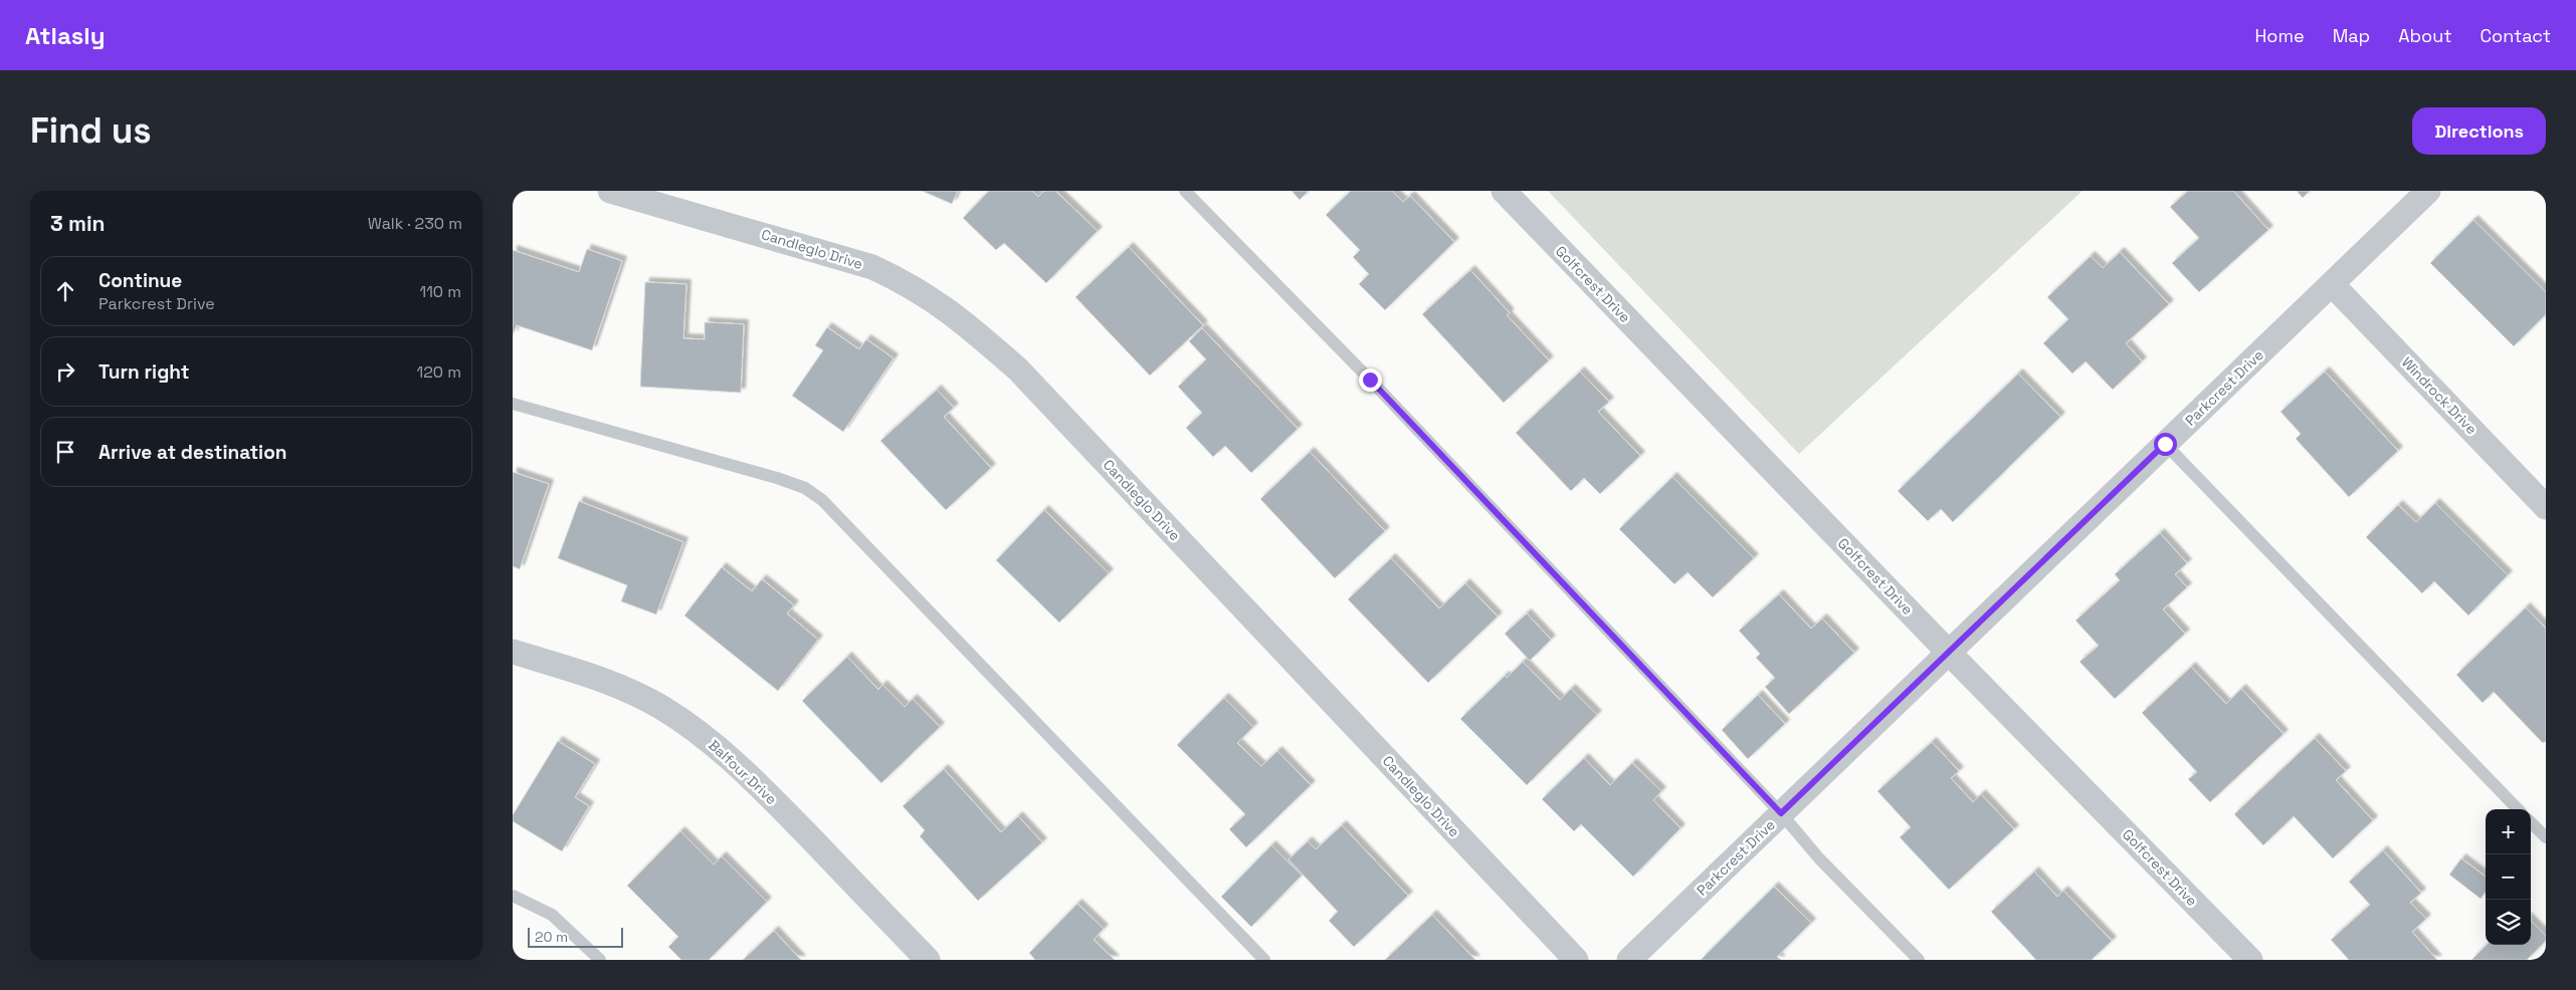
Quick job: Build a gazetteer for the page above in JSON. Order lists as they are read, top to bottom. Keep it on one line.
{"streets":{"street":["Candleglo Drive","Golfcrest Drive","Parkcrest Drive","Windrock Drive","Balfour Drive"]},"crossings":[["Golfcrest Drive","Parkcrest Drive"],["Parkcrest Drive","Windrock Drive"]],"scale_bar":"20 m","page":{"header":"Atlasly","nav":["Home","Map","About","Contact"],"buttons":"Directions","title":"Find us","heading":["3 min","Walk · 230 m"],"list":[["Continue","Parkcrest Drive","110 m"],["Turn right","120 m"],"Arrive at destination"],"map_buttons":["+","−"],"scale":"20 m"}}
